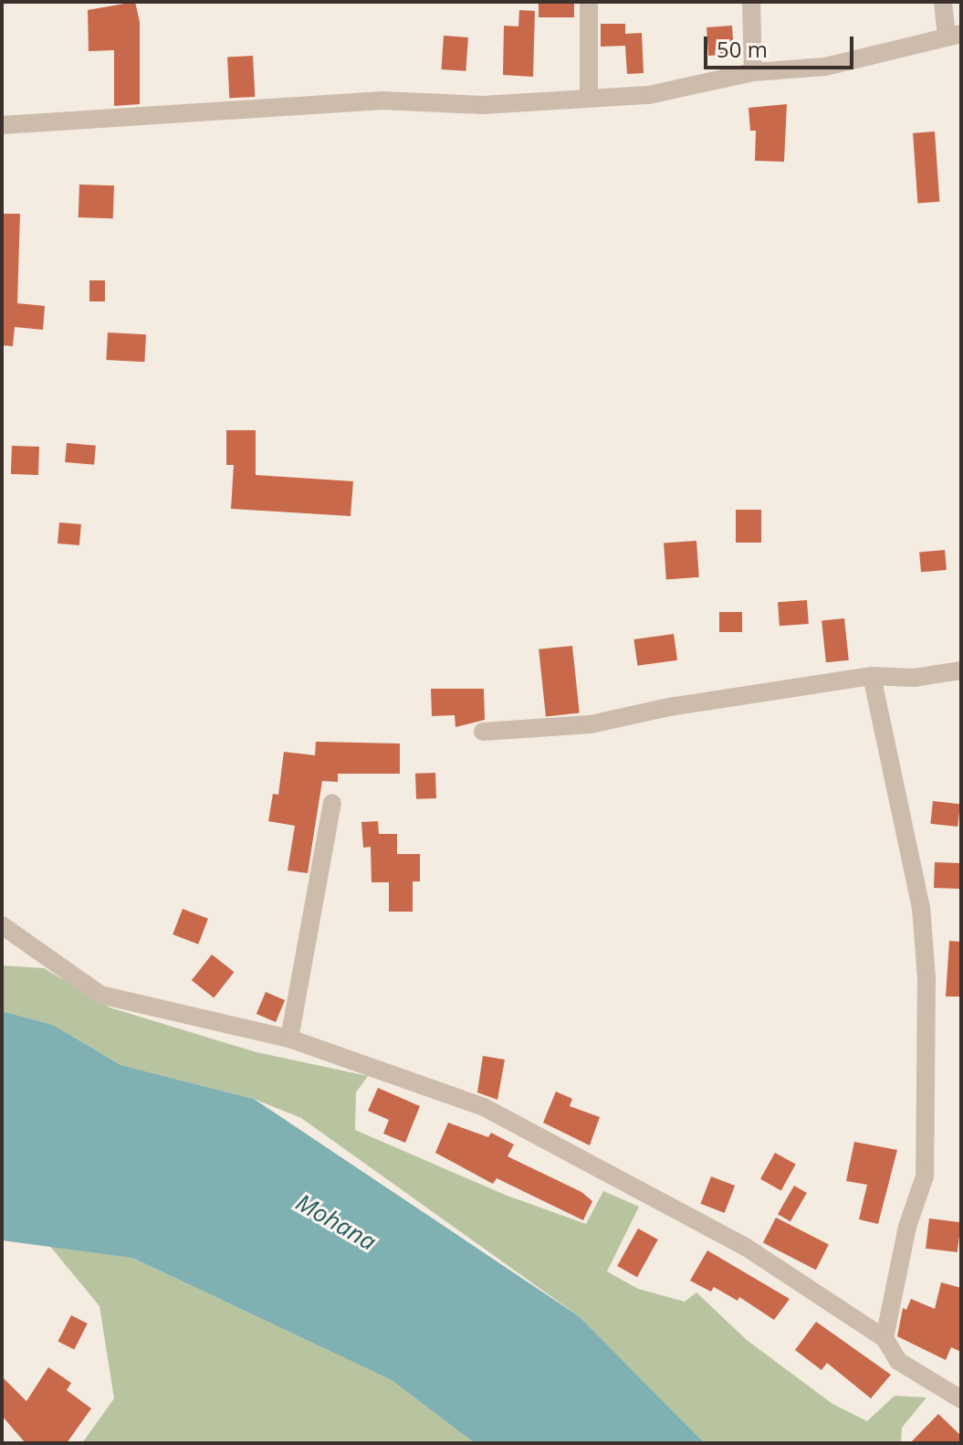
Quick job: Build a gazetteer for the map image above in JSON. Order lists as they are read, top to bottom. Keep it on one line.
{"water":["Mohana"],"scale_bar":"50 m"}
